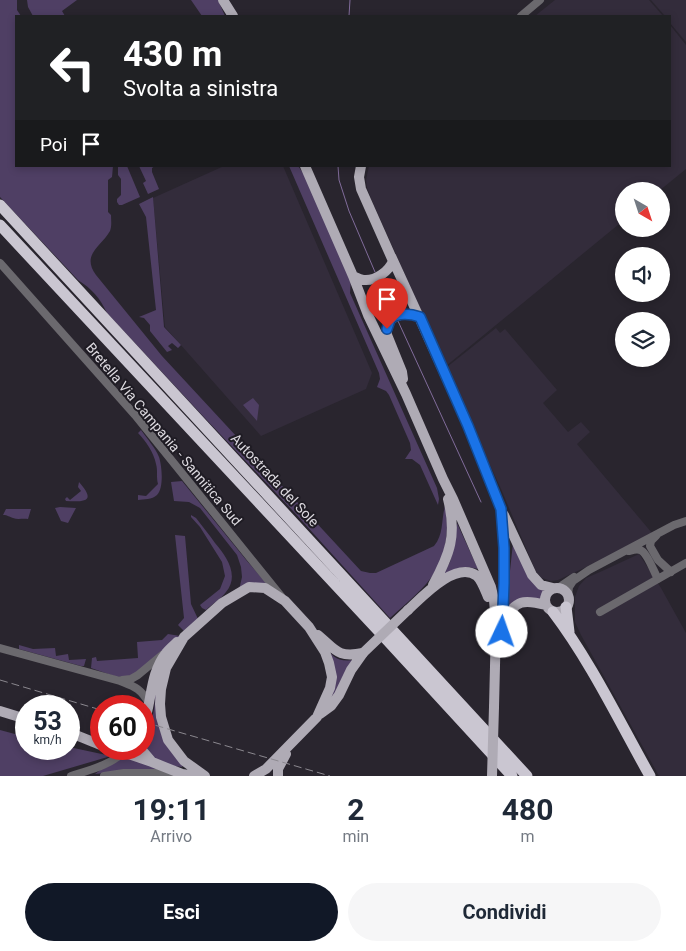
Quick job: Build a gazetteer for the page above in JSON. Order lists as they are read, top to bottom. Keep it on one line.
{"streets":{"highway":["Autostrada del Sole"],"street":["Bretella Via Campania - Sannitica Sud"]},"north":"bottom right","page":{"turn":["430 m","Svolta a sinistra"],"then":"Poi","speed":"53 km/h","limit":"60","eta":["19:11","Arrivo","2","min","480","m"],"buttons":["Esci","Condividi"]}}
